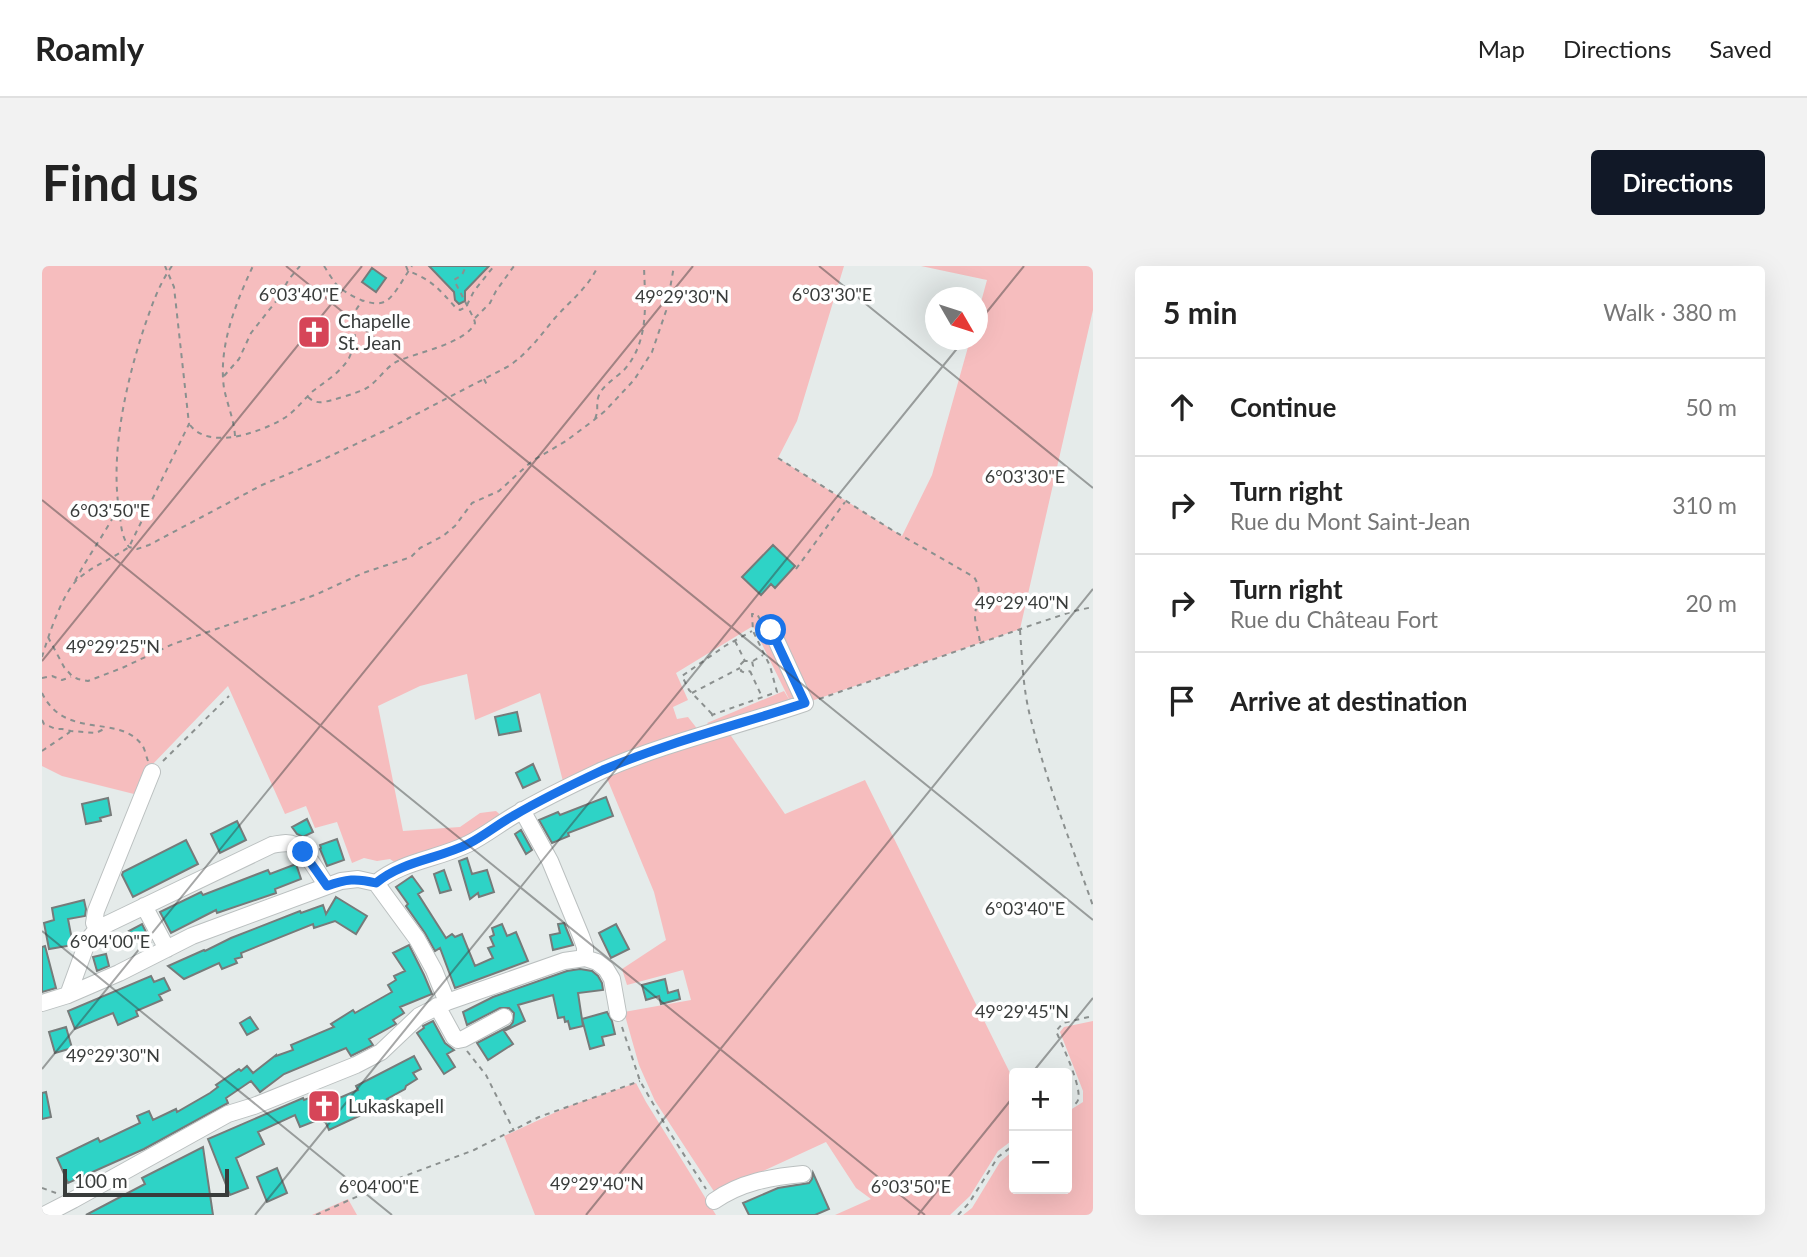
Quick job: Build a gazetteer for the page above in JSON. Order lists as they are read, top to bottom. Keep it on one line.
{"places":{"church":["Chapelle St. Jean","Lukaskapell"]},"scale_bar":"100 m","north":"bottom right","page":{"header":"Roamly","nav":["Map","Directions","Saved"],"buttons":"Directions","title":"Find us","heading":["5 min","Walk · 380 m"],"list":[["Continue","50 m"],["Turn right","Rue du Mont Saint-Jean","310 m"],["Turn right","Rue du Château Fort","20 m"],"Arrive at destination"],"map_buttons":["+","−"],"scale":"100 m"},"coordinates":["6°03'40\"E","6°03'30\"E","49°29'30\"N","6°03'50\"E","49°29'40\"N","49°29'25\"N","6°04'00\"E","49°29'45\"N"]}
